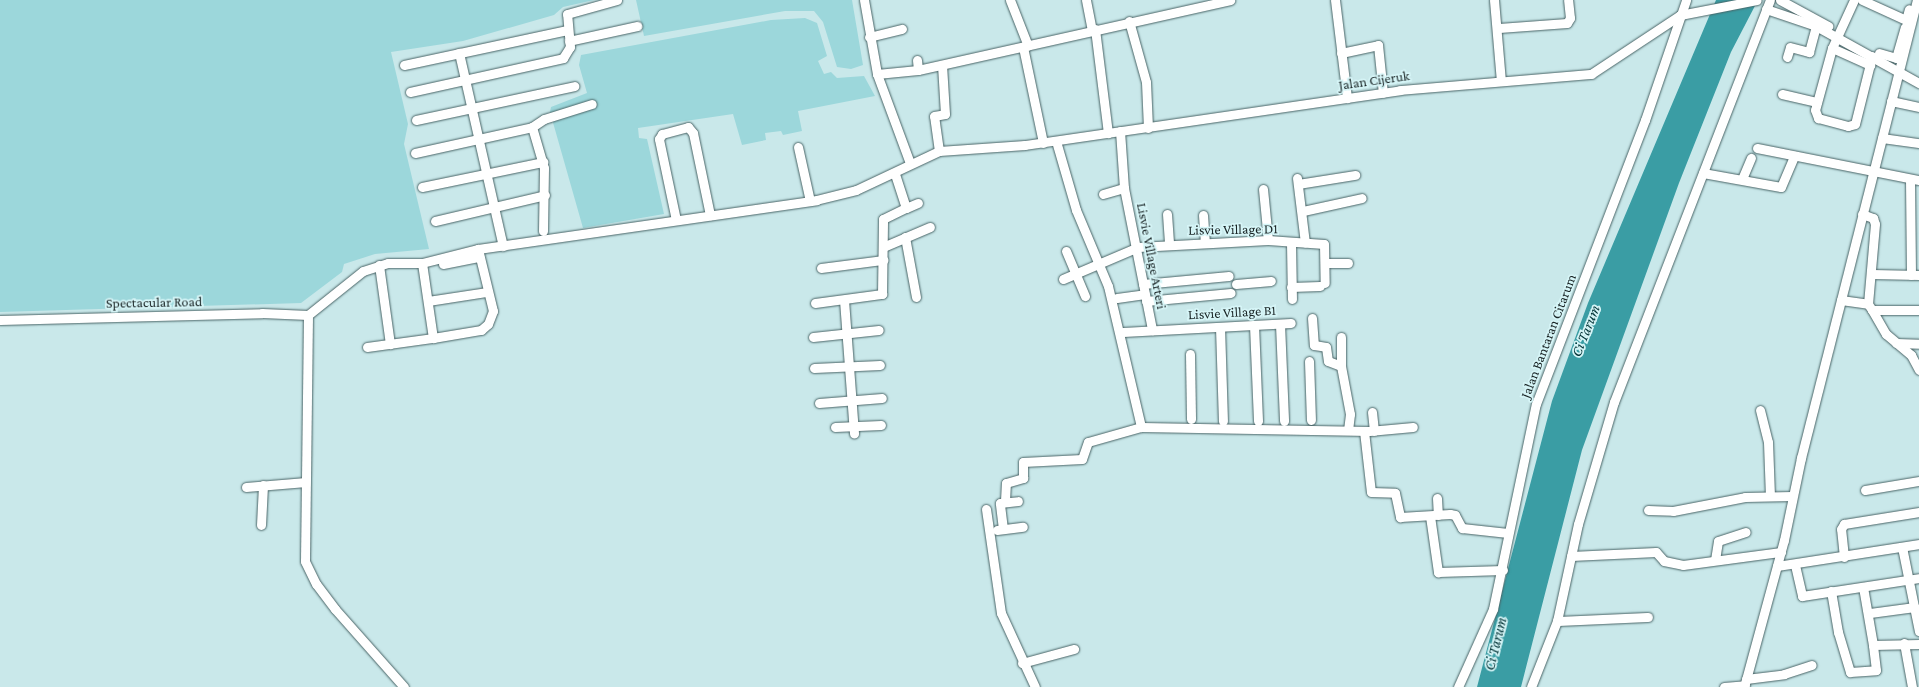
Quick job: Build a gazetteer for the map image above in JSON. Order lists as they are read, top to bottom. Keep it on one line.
{"streets":{"street":["Jalan Cijeruk","Lisvie Village D1","Lisvie Village Arteri","Spectacular Road","Lisvie Village B1","Jalan Bantaran Citarum"]},"crossings":[["Jalan Cijeruk","Lisvie Village Arteri"],["Jalan Cijeruk","Jalan Bantaran Citarum"],["Lisvie Village D1","Lisvie Village Arteri"],["Lisvie Village Arteri","Lisvie Village B1"]],"water":["Ci Tarum"]}
